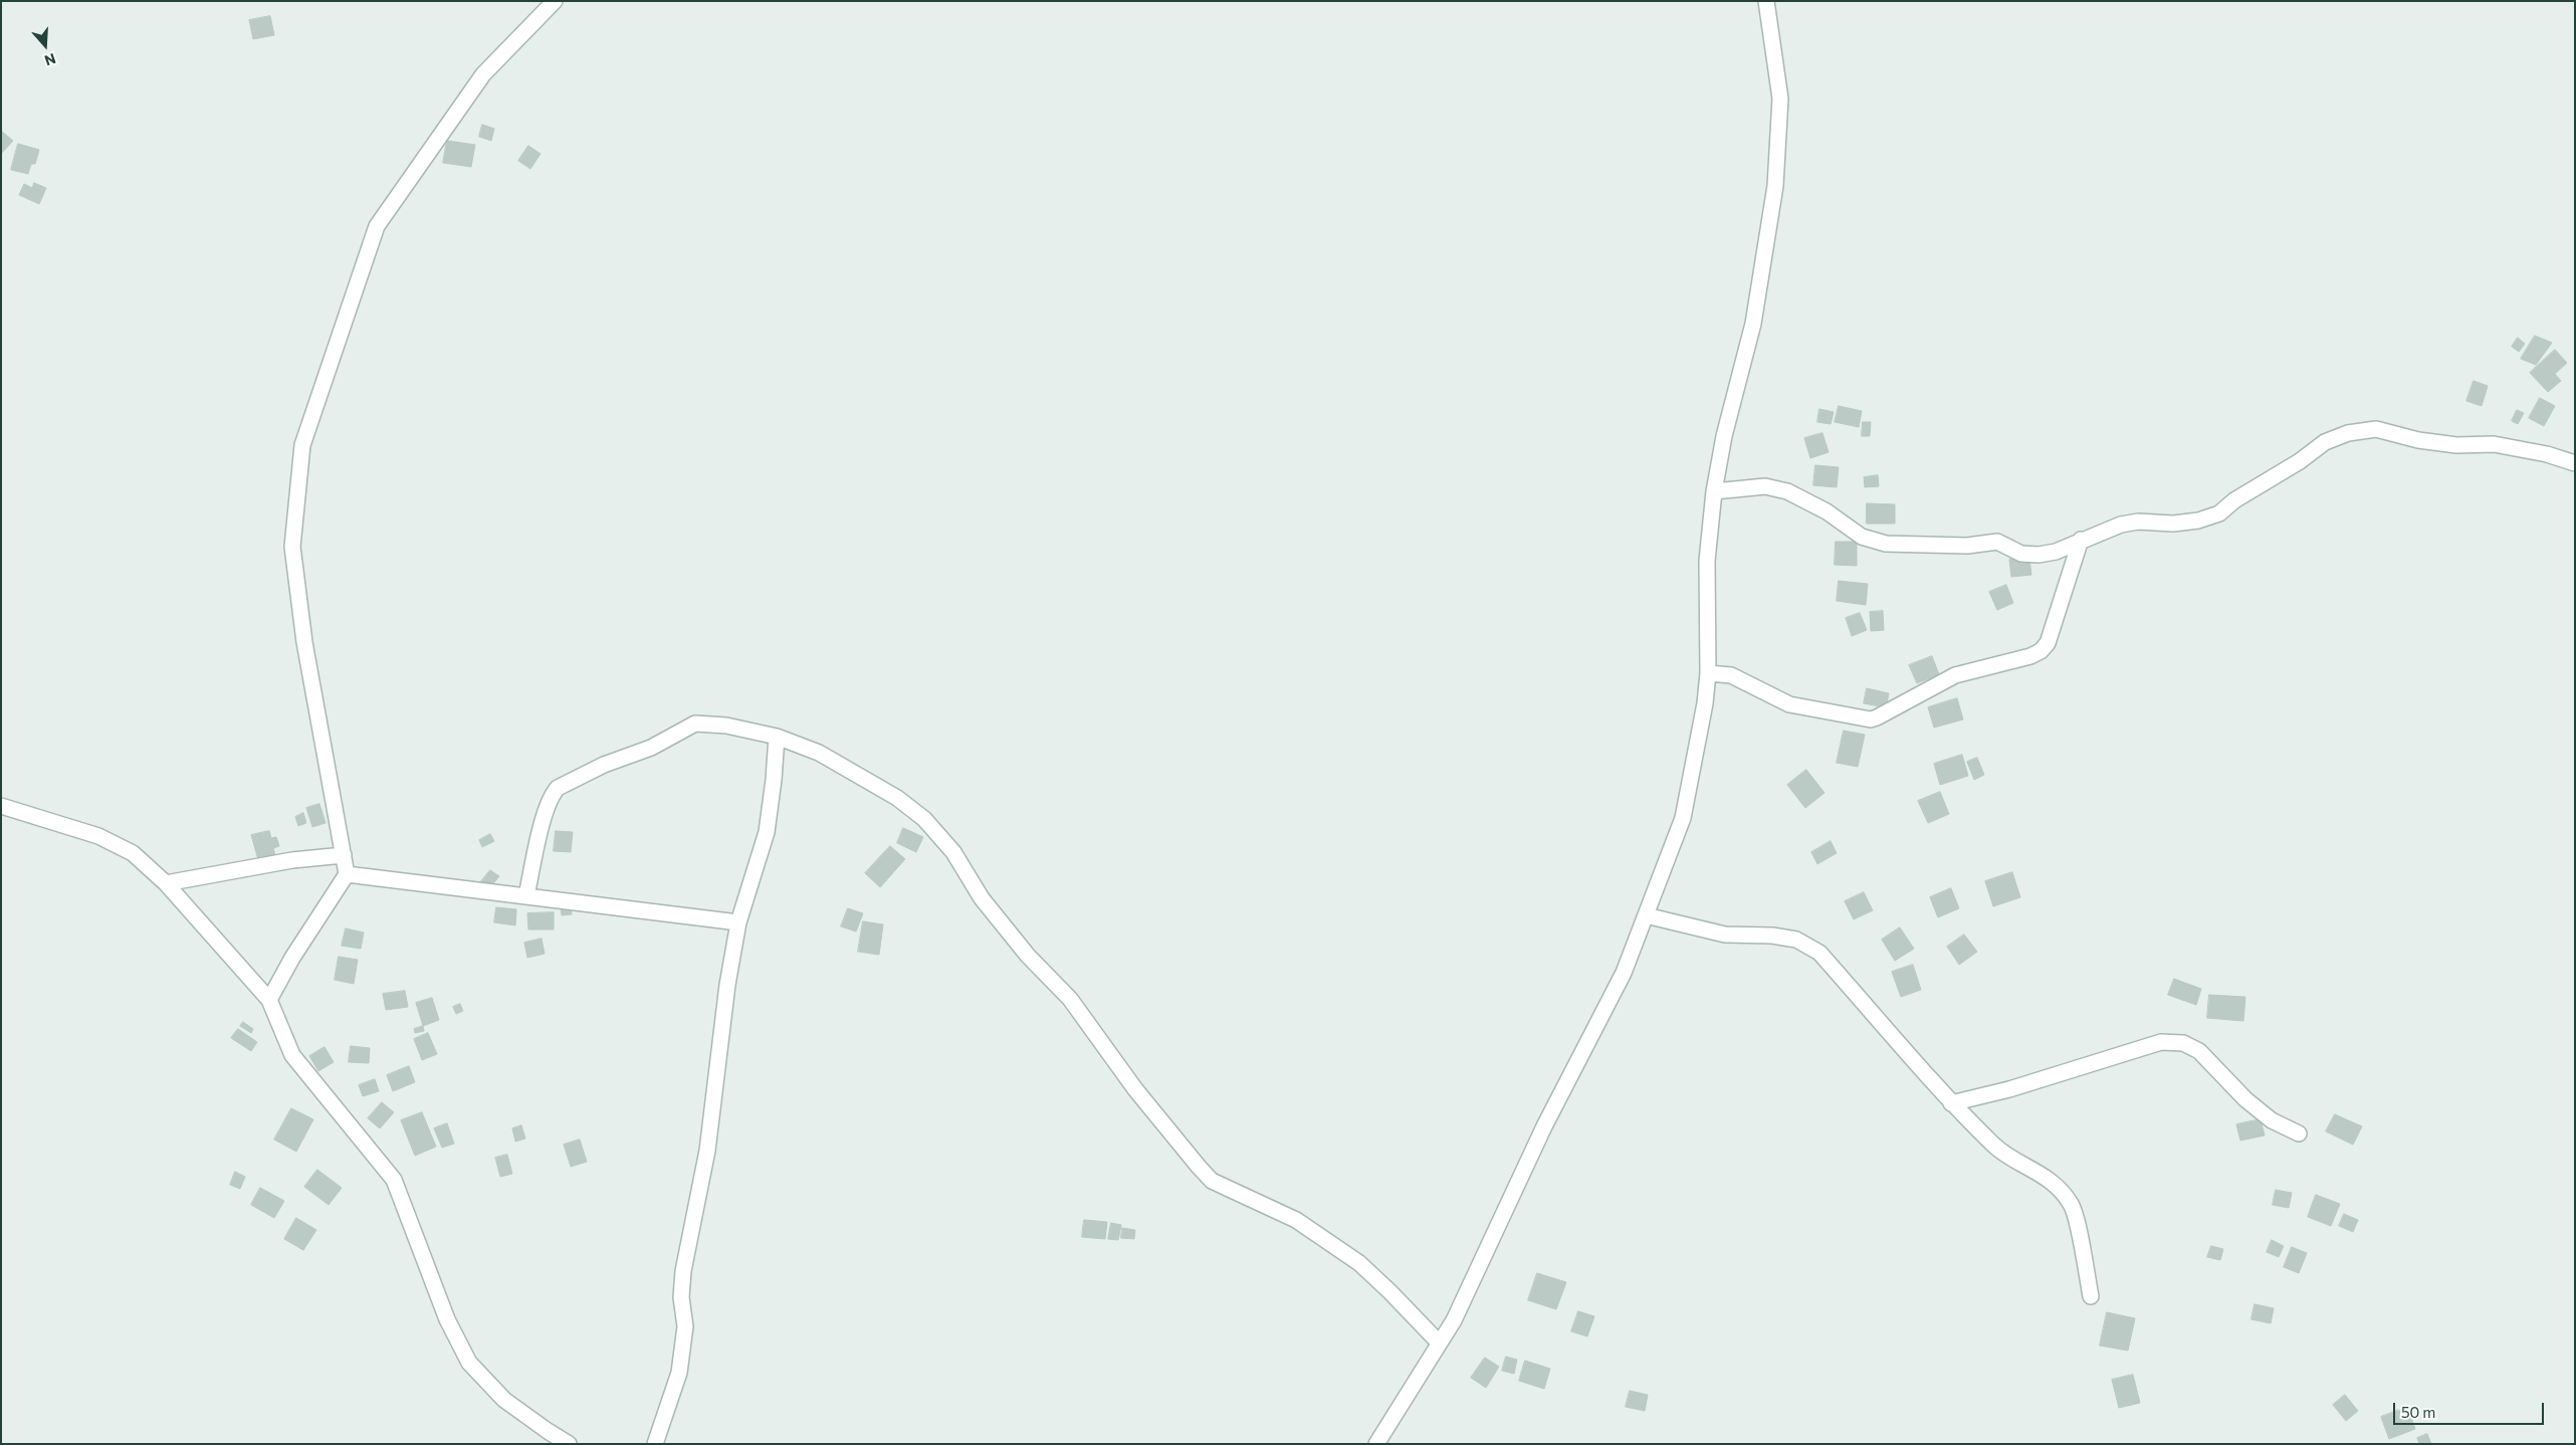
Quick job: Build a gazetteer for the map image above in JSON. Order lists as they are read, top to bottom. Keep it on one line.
{"scale_bar":"50 m","north":"bottom"}
